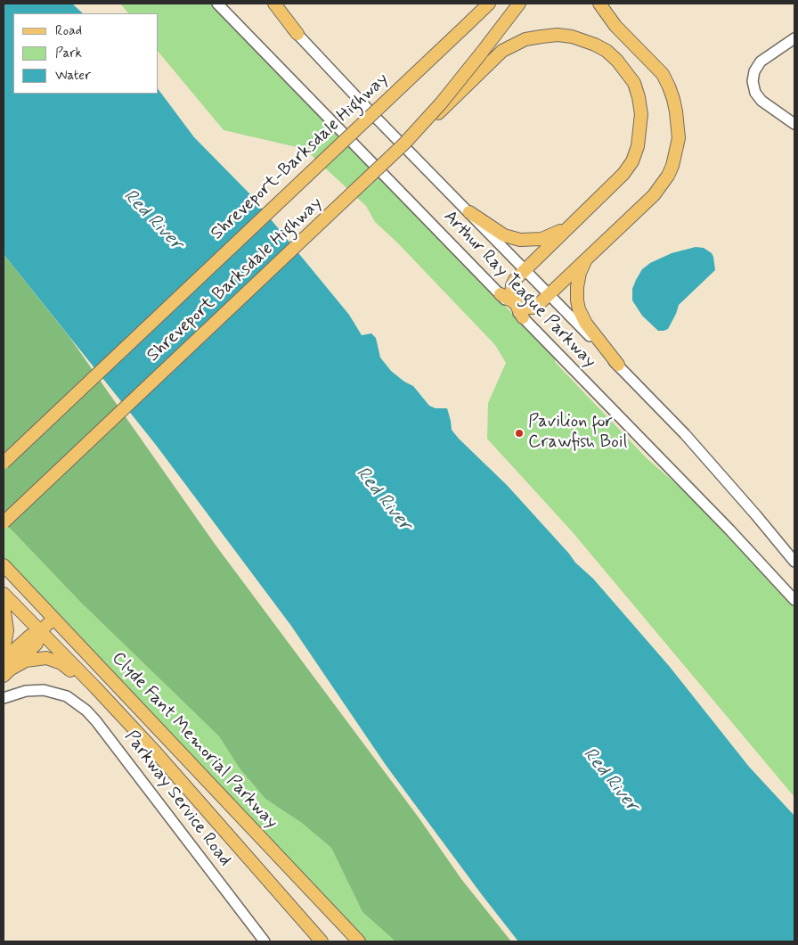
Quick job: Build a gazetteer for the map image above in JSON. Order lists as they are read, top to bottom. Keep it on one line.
{"streets":{"main road":["Shreveport-Barksdale Highway","Shreveport Barksdale Highway","Clyde Fant Memorial Parkway"],"street":["Arthur Ray Teague Parkway","Parkway Service Road"]},"water":["Red River"],"places":["Pavilion for Crawfish Boil"],"legend":["Road","Park","Water"]}
